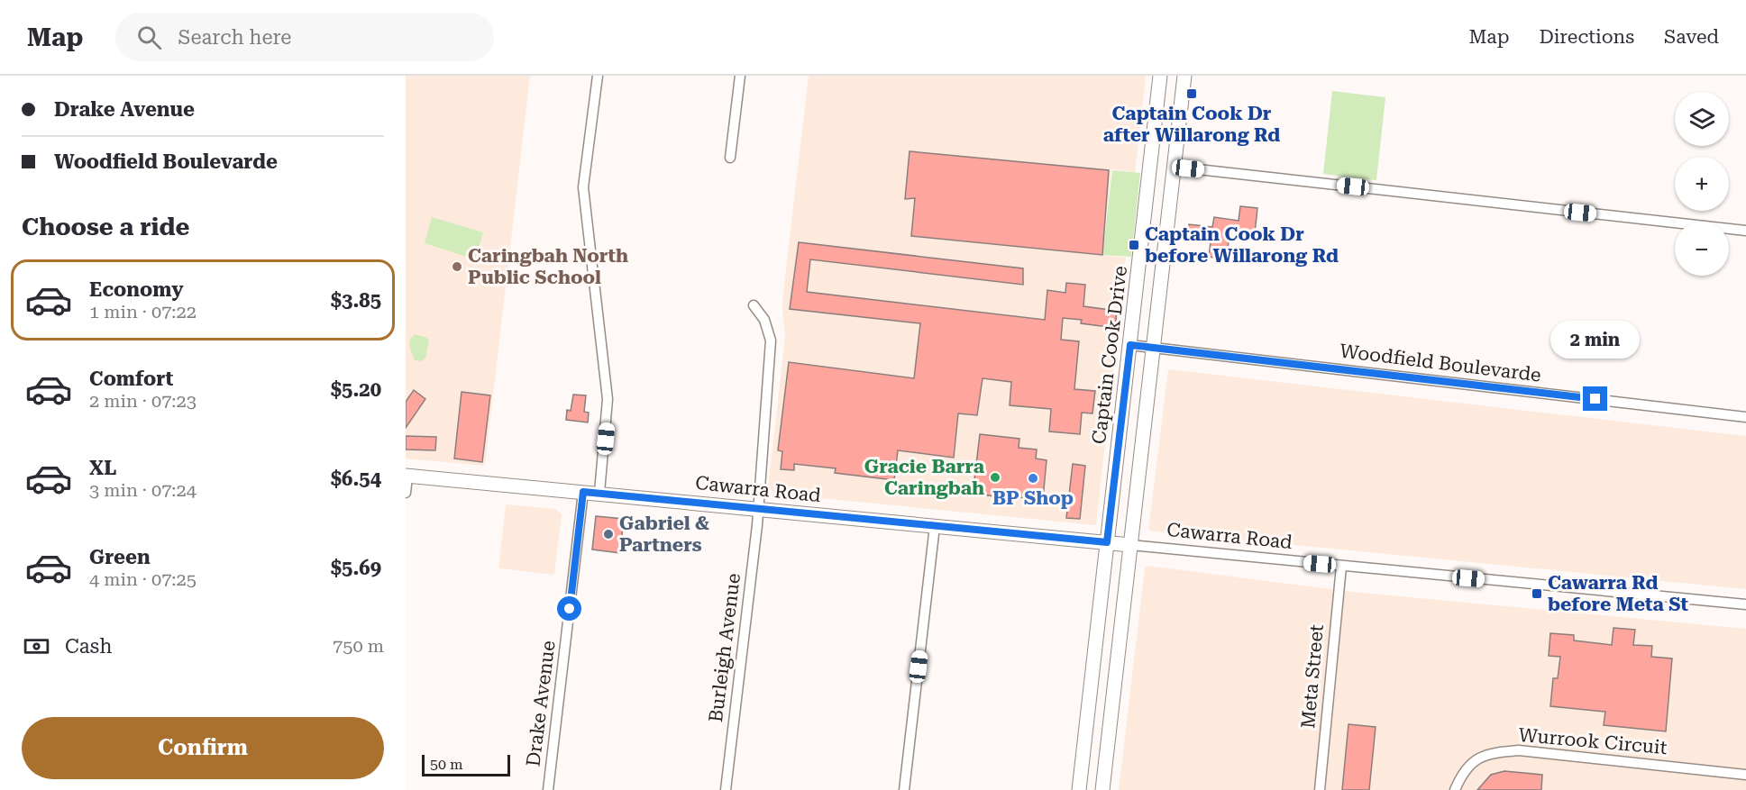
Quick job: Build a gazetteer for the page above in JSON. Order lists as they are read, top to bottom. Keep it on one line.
{"streets":{"main road":["Captain Cook Drive","Cawarra Road"],"street":["Woodfield Boulevarde","Burleigh Avenue","Meta Street","Drake Avenue","Wurrook Circuit"]},"crossings":[["Captain Cook Drive","Woodfield Boulevarde"],["Captain Cook Drive","Cawarra Road"],["Cawarra Road","Burleigh Avenue"],["Cawarra Road","Meta Street"],["Cawarra Road","Drake Avenue"]],"places":{"transit":["Captain Cook Dr after Willarong Rd","Captain Cook Dr before Willarong Rd","Cawarra Rd before Meta St"],"other":["Caringbah North Public School","Gracie Barra Caringbah","BP Shop","Gabriel & Partners"]},"scale_bar":"50 m","page":{"header":"Map","search":"Search here","nav":["Map","Directions","Saved"],"banner":["Drake Avenue","Woodfield Boulevarde"],"map_buttons":["+","−"],"heading":"Choose a ride","list":[{"name":"Economy","note":"1 min · 07:22","value":"$3.85"},{"name":"Comfort","note":"2 min · 07:23","value":"$5.20"},{"name":"XL","note":"3 min · 07:24","value":"$6.54"},{"name":"Green","note":"4 min · 07:25","value":"$5.69"}],"bubble":"2 min","pay":["Cash","750 m"],"buttons":"Confirm","scale":"50 m"}}
